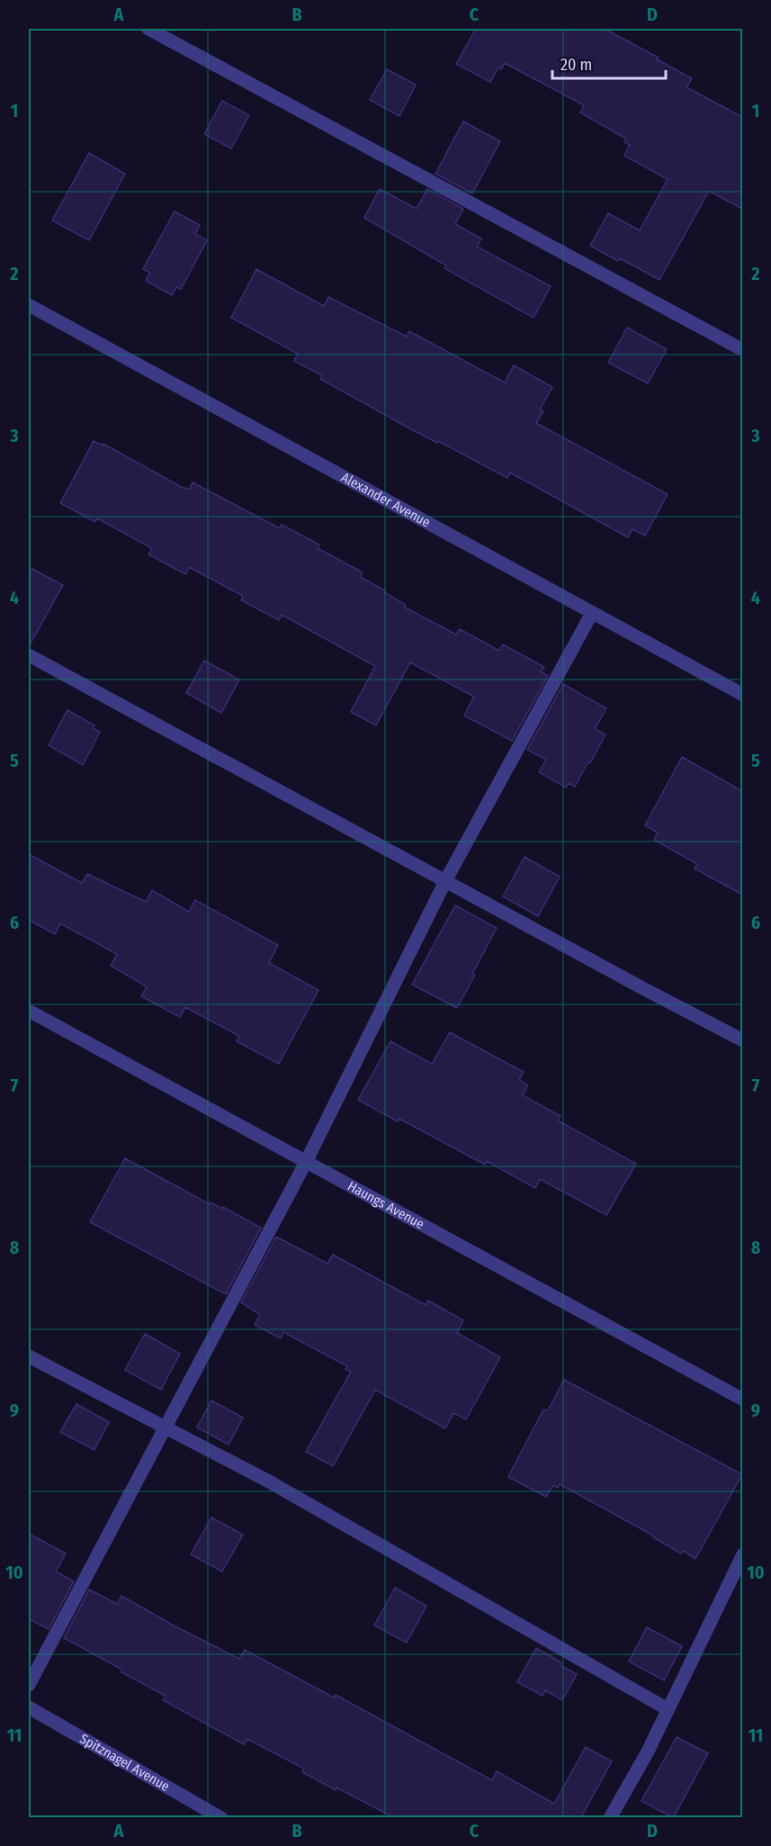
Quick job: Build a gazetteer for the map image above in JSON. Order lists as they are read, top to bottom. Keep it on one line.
{"streets":{"street":["Alexander Avenue","Haungs Avenue","Spitznagel Avenue"]},"scale_bar":"20 m","grid":{"columns":["A","B","C","D"],"rows":["1","2","3","4","5","6","7","8","9","10","11"]}}
